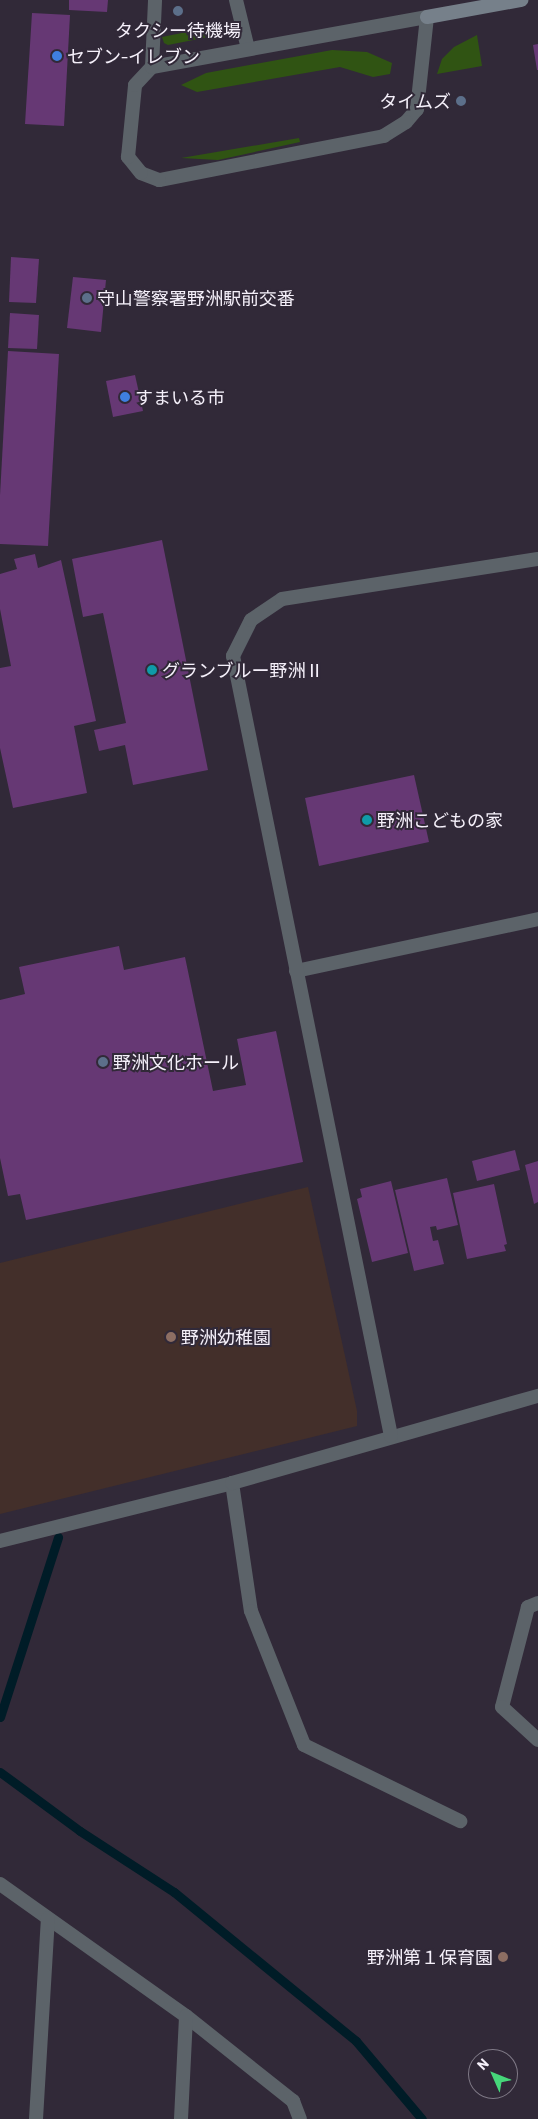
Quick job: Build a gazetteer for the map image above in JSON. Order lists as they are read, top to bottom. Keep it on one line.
{"places":["タクシー待機場","セブン-イレブン","タイムズ","守山警察署野洲駅前交番","すまいる市","グランブルー野洲Ⅱ","野洲こどもの家","野洲文化ホール","野洲幼稚園","野洲第１保育園"],"north":"top left"}
